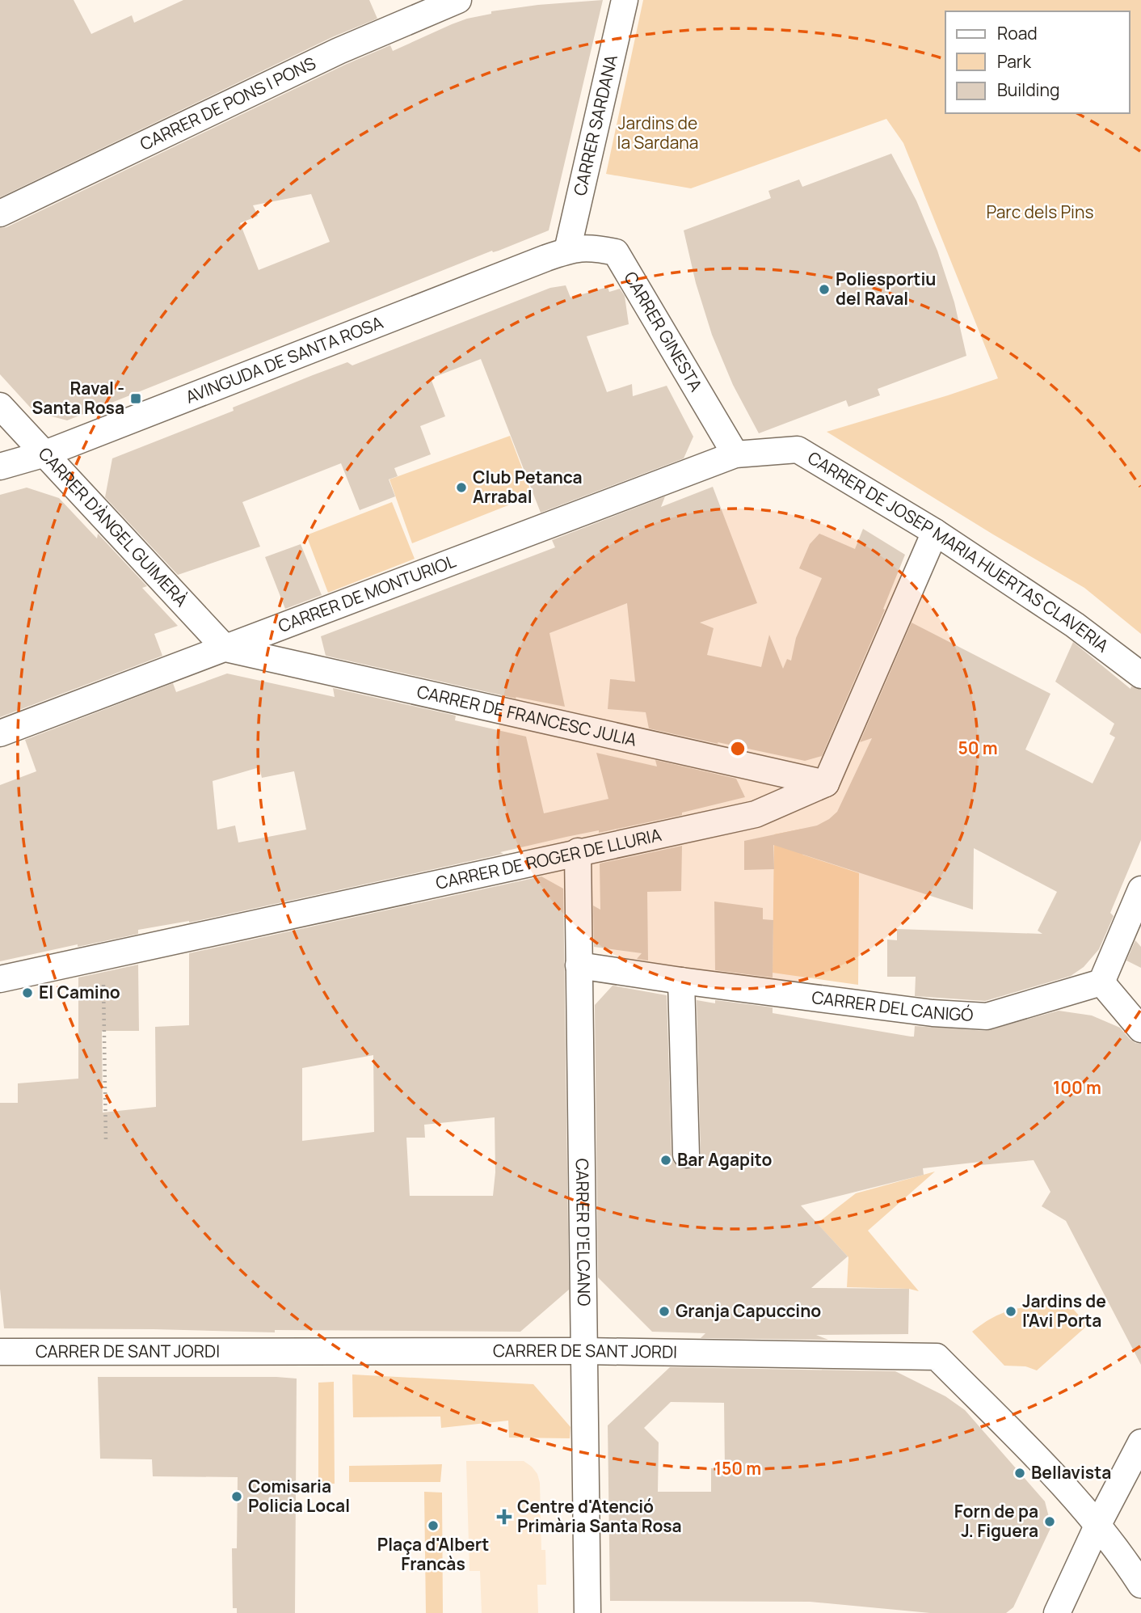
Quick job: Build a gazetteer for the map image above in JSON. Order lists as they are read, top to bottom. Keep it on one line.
{"streets":{"street":["CARRER DE PONS I PONS","CARRER SARDANA","CARRER GINESTA","AVINGUDA DE SANTA ROSA","CARRER D'ÀNGEL GUIMERÀ","CARRER DE JOSEP MARIA HUERTAS CLAVERIA","CARRER DE MONTURIOL","CARRER DE FRANCESC JULIA","CARRER DE ROGER DE LLURIA","CARRER DEL CANIGÓ","CARRER D'ELCANO","CARRER DE SANT JORDI"]},"crossings":[["CARRER SARDANA","CARRER GINESTA"],["CARRER SARDANA","AVINGUDA DE SANTA ROSA"],["CARRER GINESTA","AVINGUDA DE SANTA ROSA"],["CARRER GINESTA","CARRER DE JOSEP MARIA HUERTAS CLAVERIA"],["CARRER GINESTA","CARRER DE MONTURIOL"],["AVINGUDA DE SANTA ROSA","CARRER D'ÀNGEL GUIMERÀ"],["CARRER D'ÀNGEL GUIMERÀ","CARRER DE MONTURIOL"],["CARRER D'ÀNGEL GUIMERÀ","CARRER DE FRANCESC JULIA"],["CARRER DE JOSEP MARIA HUERTAS CLAVERIA","CARRER DE MONTURIOL"],["CARRER DE MONTURIOL","CARRER DE FRANCESC JULIA"],["CARRER DE FRANCESC JULIA","CARRER DE ROGER DE LLURIA"],["CARRER DE ROGER DE LLURIA","CARRER D'ELCANO"],["CARRER DEL CANIGÓ","CARRER D'ELCANO"],["CARRER D'ELCANO","CARRER DE SANT JORDI"]],"parks":["Jardins de la Sardana","Parc dels Pins"],"places":{"other":["Poliesportiu del Raval","Club Petanca Arrabal","El Camino","Bar Agapito","Granja Capuccino","Jardins de l'Avi Porta","Bellavista","Comisaria Policia Local","Forn de pa J. Figuera","Plaça d'Albert Francàs"],"transit":["Raval - Santa Rosa"],"health":["Centre d'Atenció Primària Santa Rosa"]},"legend":["Road","Park","Building"],"rings":["50 m","100 m","150 m"]}
